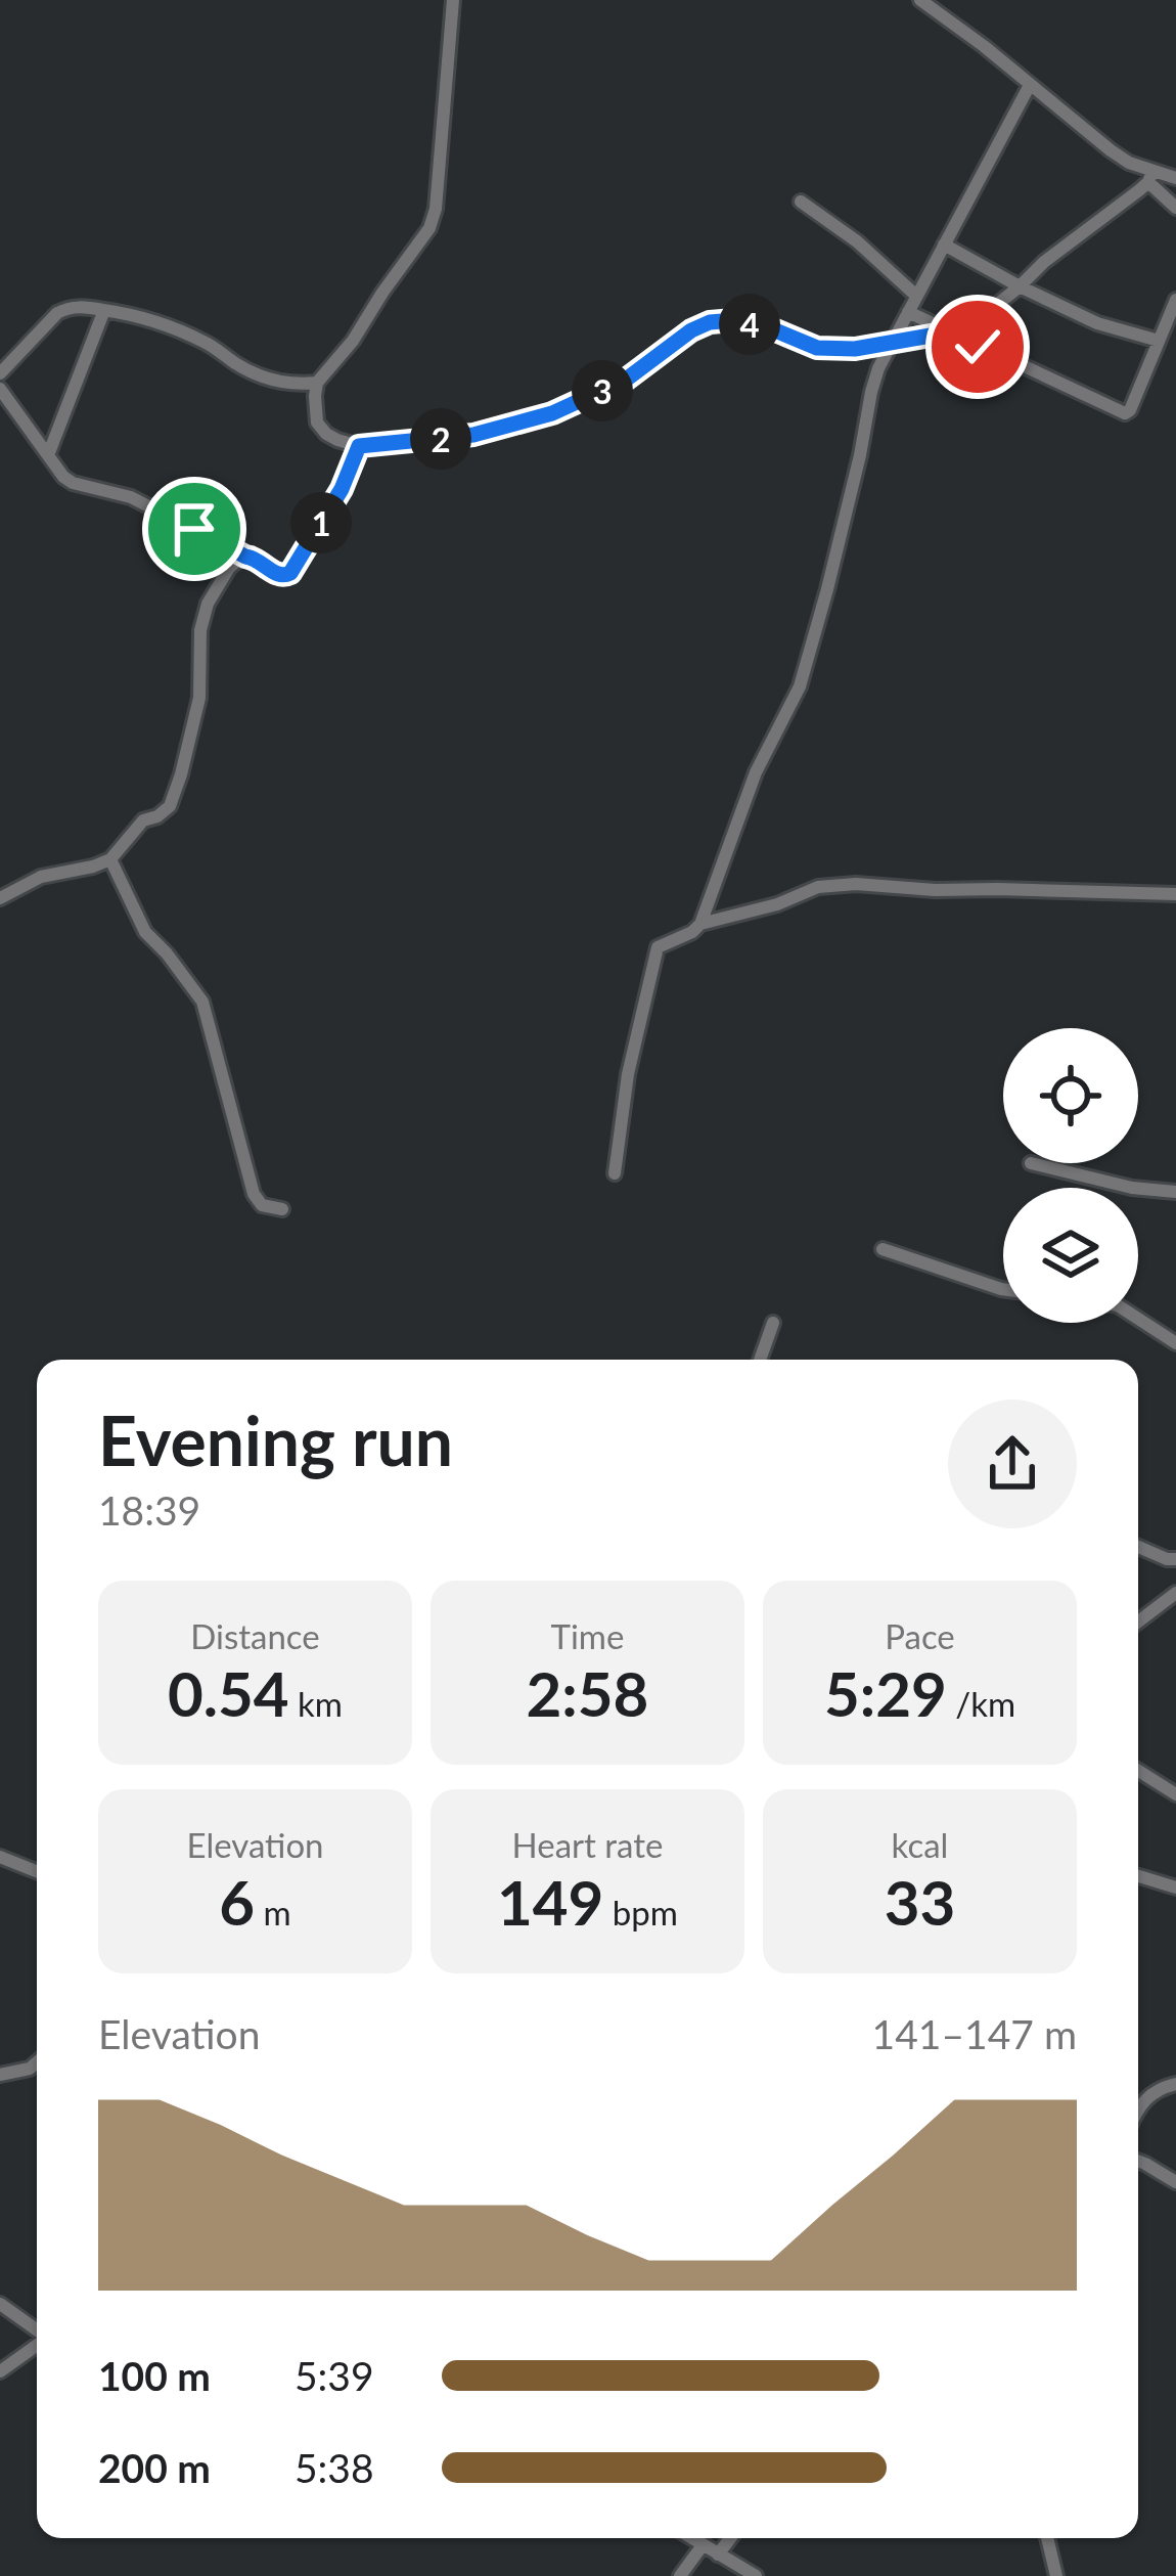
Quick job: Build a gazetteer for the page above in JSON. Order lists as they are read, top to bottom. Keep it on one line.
{"page":{"pins":["4","3","2","1"],"heading":["Evening run","18:39"],"stats":[["Distance","0.54 km"],["Time","2:58"],["Pace","5:29 /km"],["Elevation","6 m"],["Heart rate","149 bpm"],["kcal","33"]],"chart":["Elevation","141–147 m"],"list":[{"name":"100 m","note":"5:39"},{"name":"200 m","note":"5:38"}]}}
